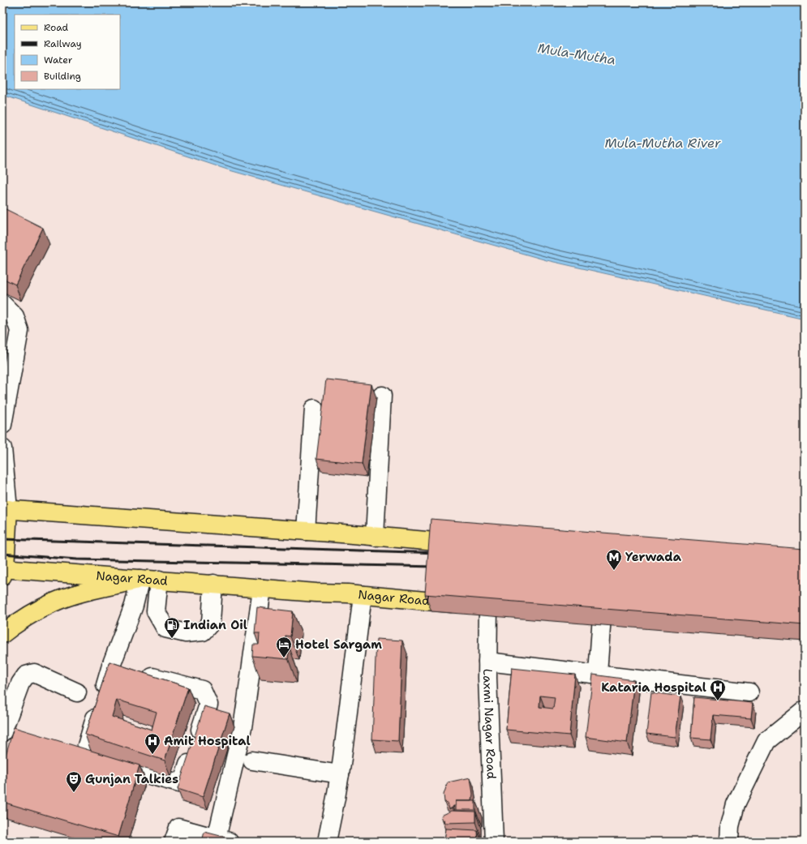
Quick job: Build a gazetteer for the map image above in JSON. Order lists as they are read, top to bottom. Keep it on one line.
{"streets":{"main road":["Nagar Road"],"street":["Laxmi Nagar Road"]},"crossings":[["Nagar Road","Laxmi Nagar Road"]],"water":["Mula-Mutha","Mula-Mutha River"],"places":{"metro station":["Yerwada"],"fuel station":["Indian Oil"],"hotel":["Hotel Sargam"],"hospital":["Kataria Hospital","Amit Hospital"],"theatre":["Gunjan Talkies"]},"legend":["Road","Railway","Water","Building"]}
